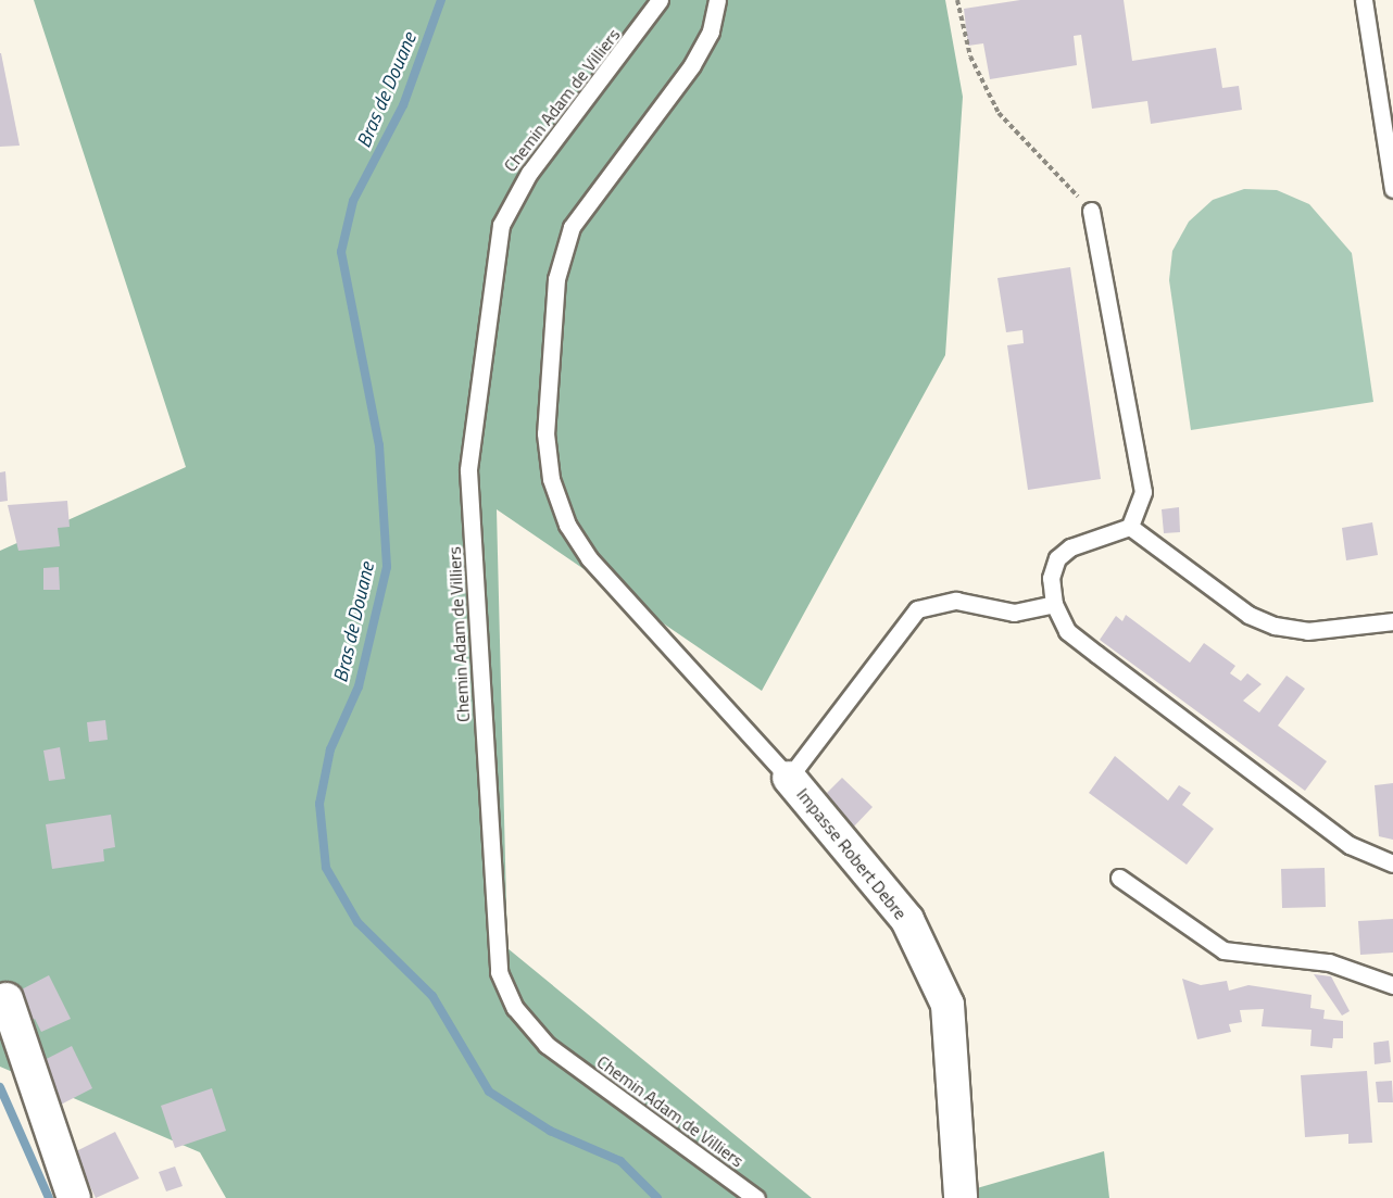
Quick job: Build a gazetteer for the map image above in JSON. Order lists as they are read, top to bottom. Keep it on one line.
{"streets":{"street":["Impasse Robert Debre"],"lane":["Chemin Adam de Villiers"]},"water":["Bras de Douane"]}
